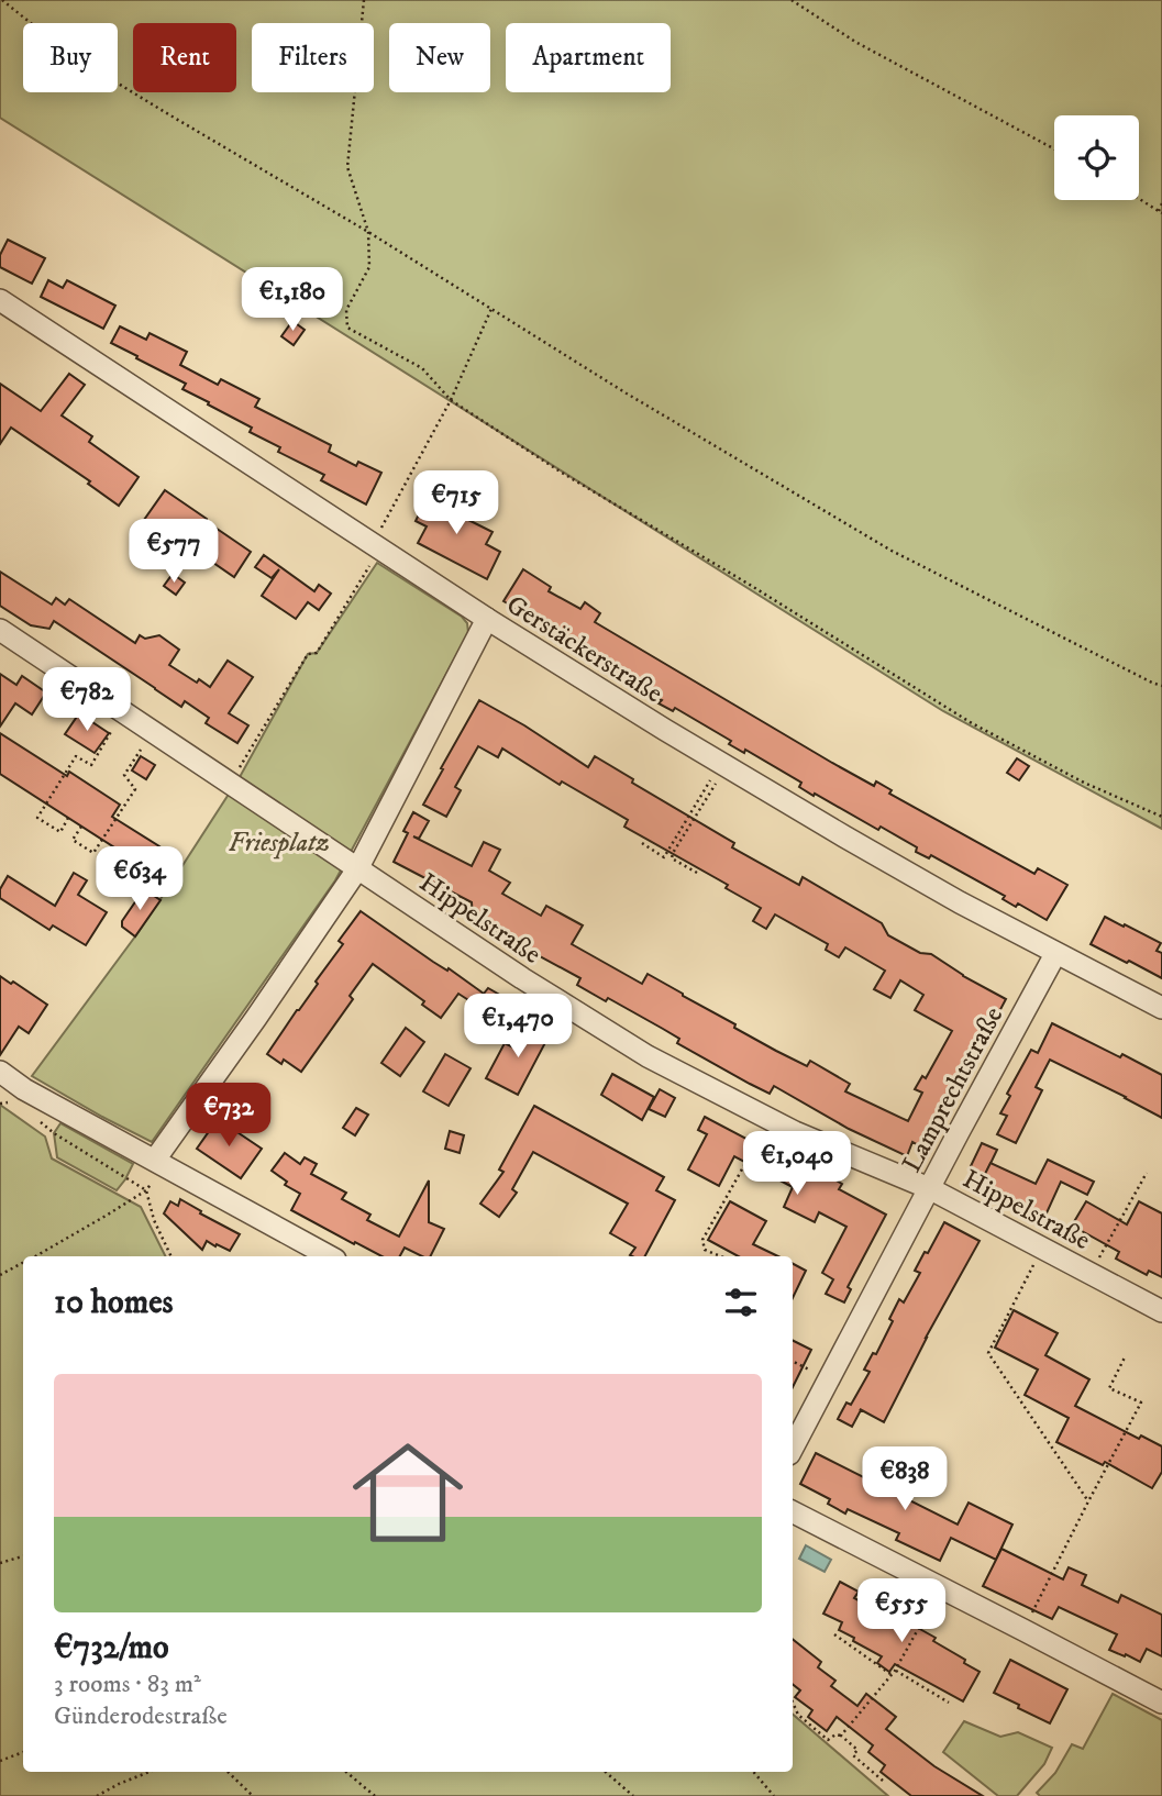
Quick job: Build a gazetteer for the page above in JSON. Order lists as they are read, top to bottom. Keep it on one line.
{"streets":{"street":["Gerstäckerstraße","Hippelstraße","Lamprechtstraße"]},"crossings":[["Gerstäckerstraße","Lamprechtstraße"],["Hippelstraße","Lamprechtstraße"]],"parks":["Friesplatz"],"page":{"chip":["Buy","Rent","Filters","New","Apartment"],"price":["€1,180","€715","€577","€782","€634","€1,470","€732","€1,040","€838","€555"],"heading":"10 homes","list":[{"name":"€732/mo","note":"3 rooms · 83 m² · Günderodestraße"}]}}
